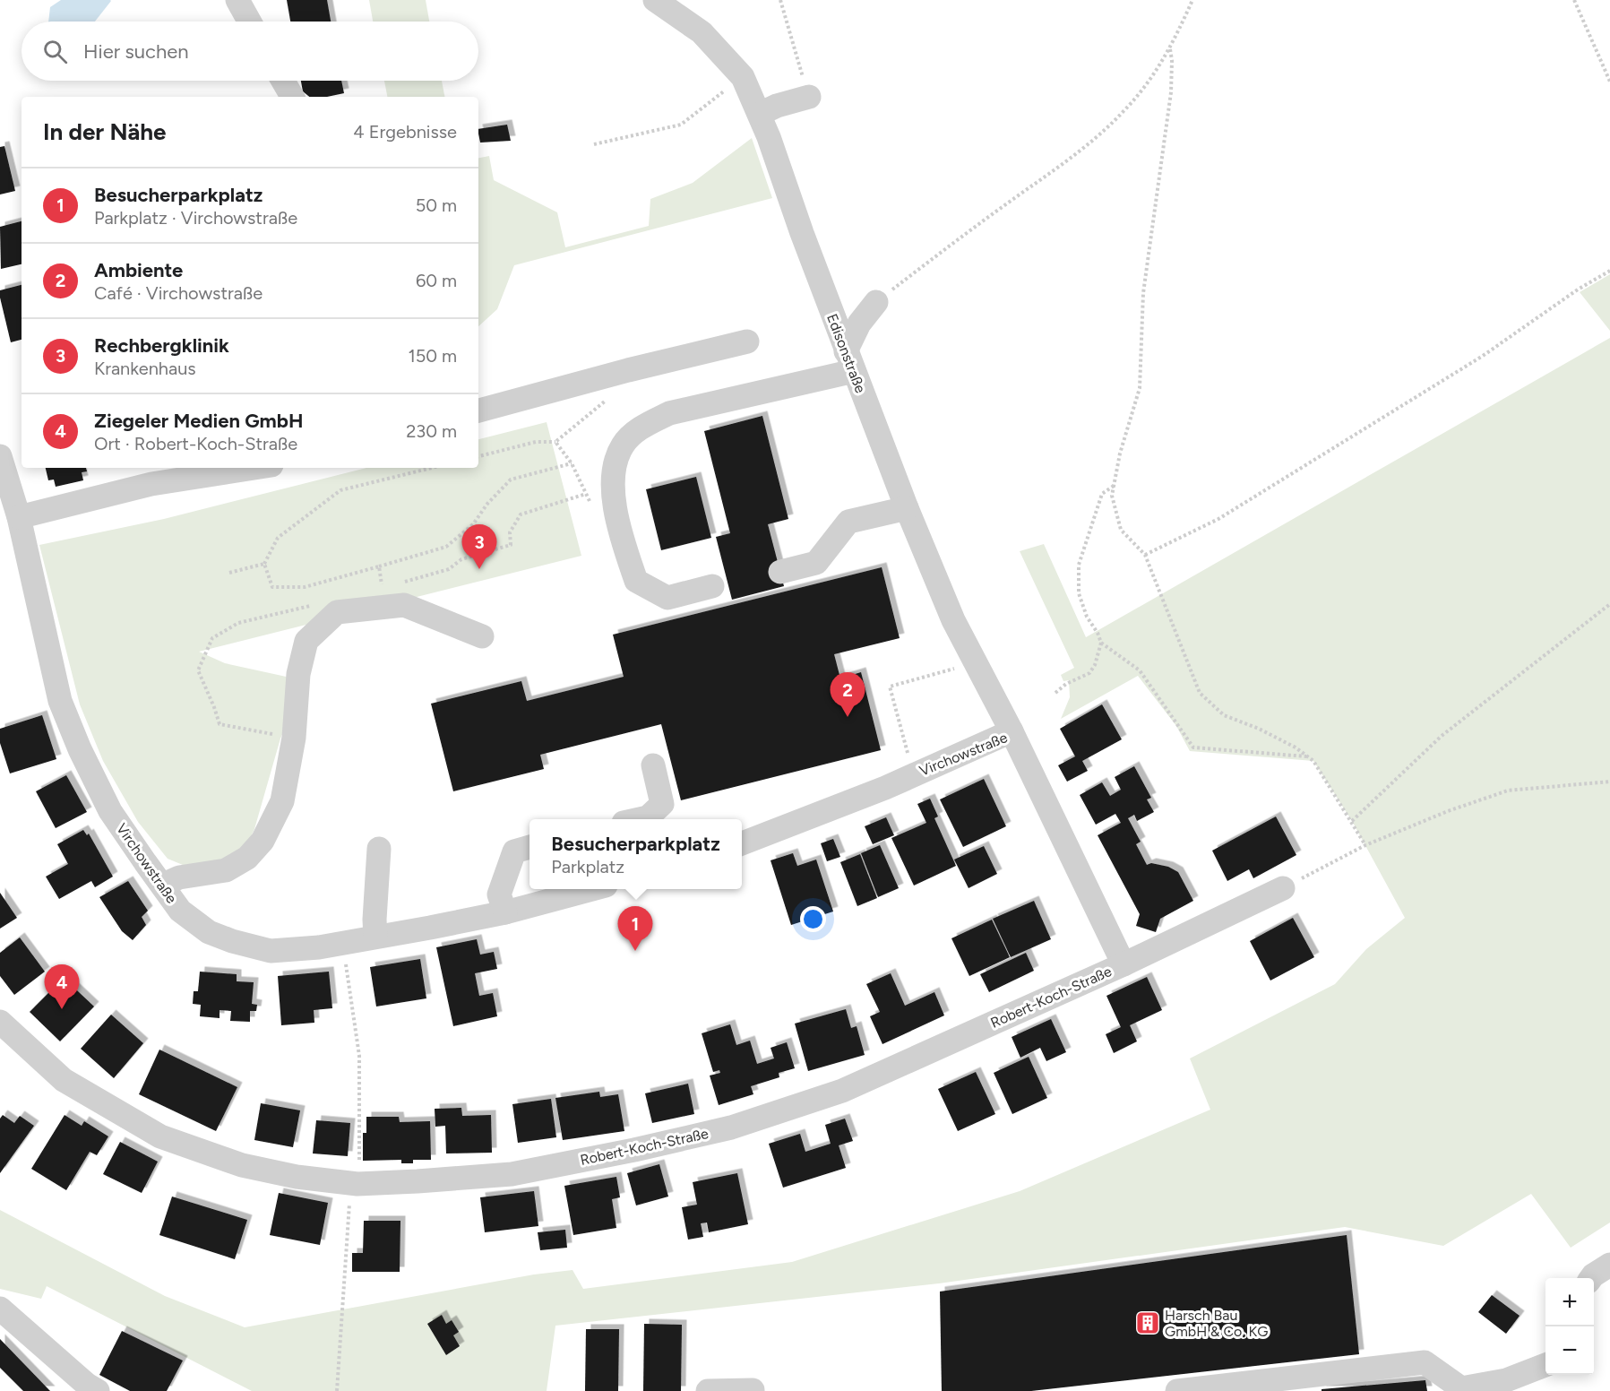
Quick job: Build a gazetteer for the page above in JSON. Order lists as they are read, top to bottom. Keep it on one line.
{"streets":{"street":["Edisonstraße","Virchowstraße","Robert-Koch-Straße"]},"crossings":[["Edisonstraße","Virchowstraße"],["Virchowstraße","Robert-Koch-Straße"]],"places":{"building":["Harsch Bau GmbH & Co. KG"]},"page":{"search":"Hier suchen","heading":["In der Nähe","4 Ergebnisse"],"list":[{"mark":"1","name":"Besucherparkplatz","note":"Parkplatz · Virchowstraße","value":"50 m"},{"mark":"2","name":"Ambiente","note":"Café · Virchowstraße","value":"60 m"},{"mark":"3","name":"Rechbergklinik","note":"Krankenhaus","value":"150 m"},{"mark":"4","name":"Ziegeler Medien GmbH","note":"Ort · Robert-Koch-Straße","value":"230 m"}],"pins":["3","2","1","4"],"popup":["Besucherparkplatz","Parkplatz"],"map_buttons":["+","−"]}}
